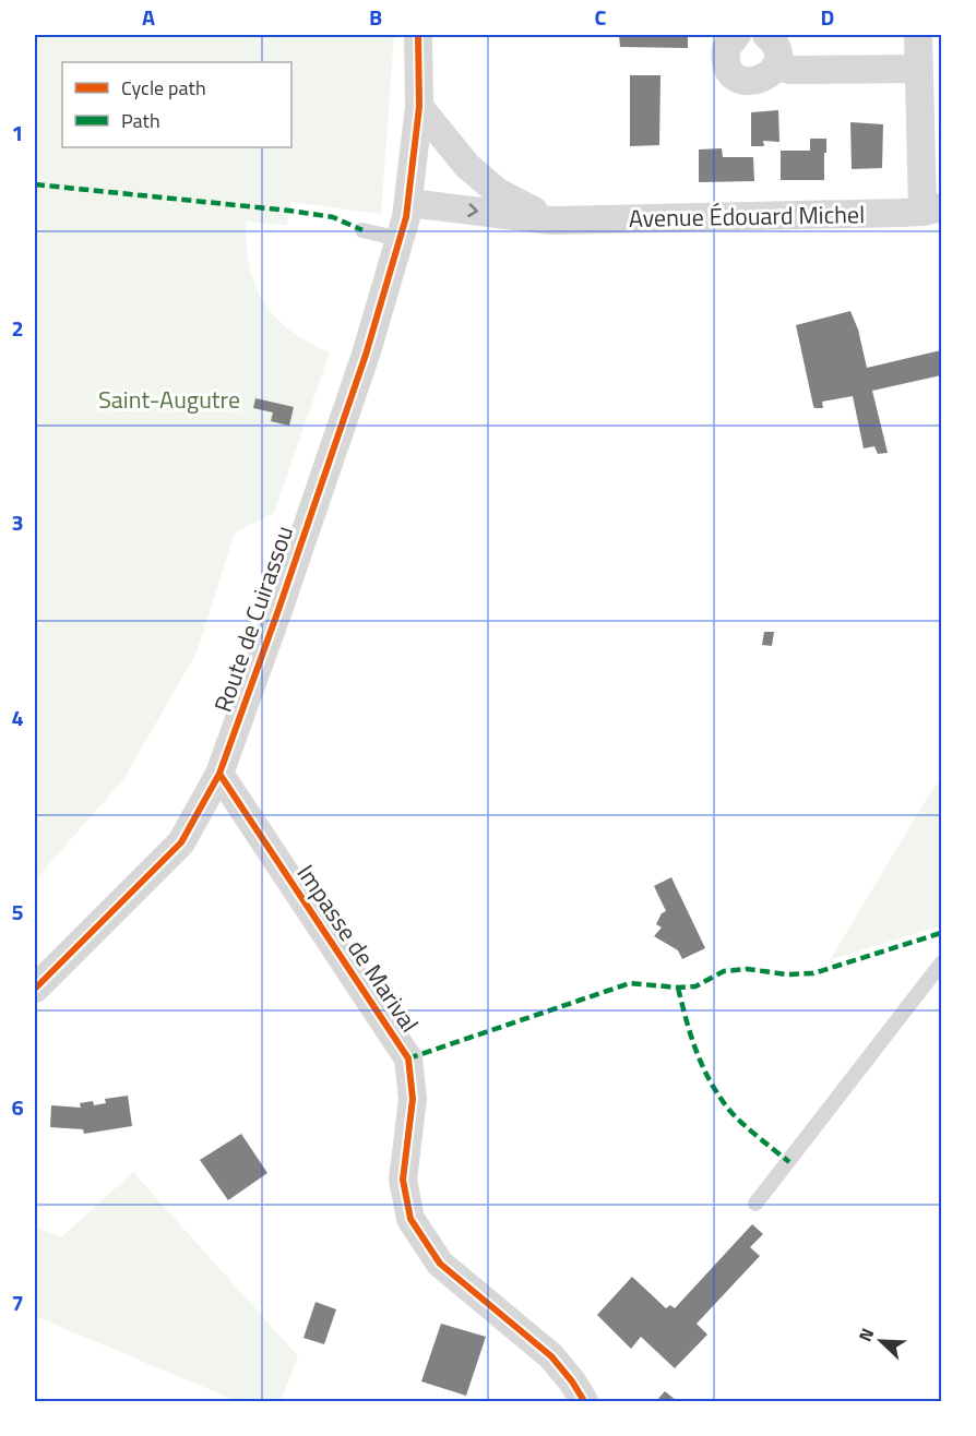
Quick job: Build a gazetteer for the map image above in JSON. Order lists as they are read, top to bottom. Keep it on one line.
{"streets":{"street":["Avenue Édouard Michel","Route de Cuirassou","Impasse de Marival"]},"crossings":[["Avenue Édouard Michel","Route de Cuirassou"],["Route de Cuirassou","Impasse de Marival"]],"parks":["Saint-Augutre"],"legend":["Cycle path","Path"],"north":"top left","grid":{"columns":["A","B","C","D"],"rows":["1","2","3","4","5","6","7"]}}
